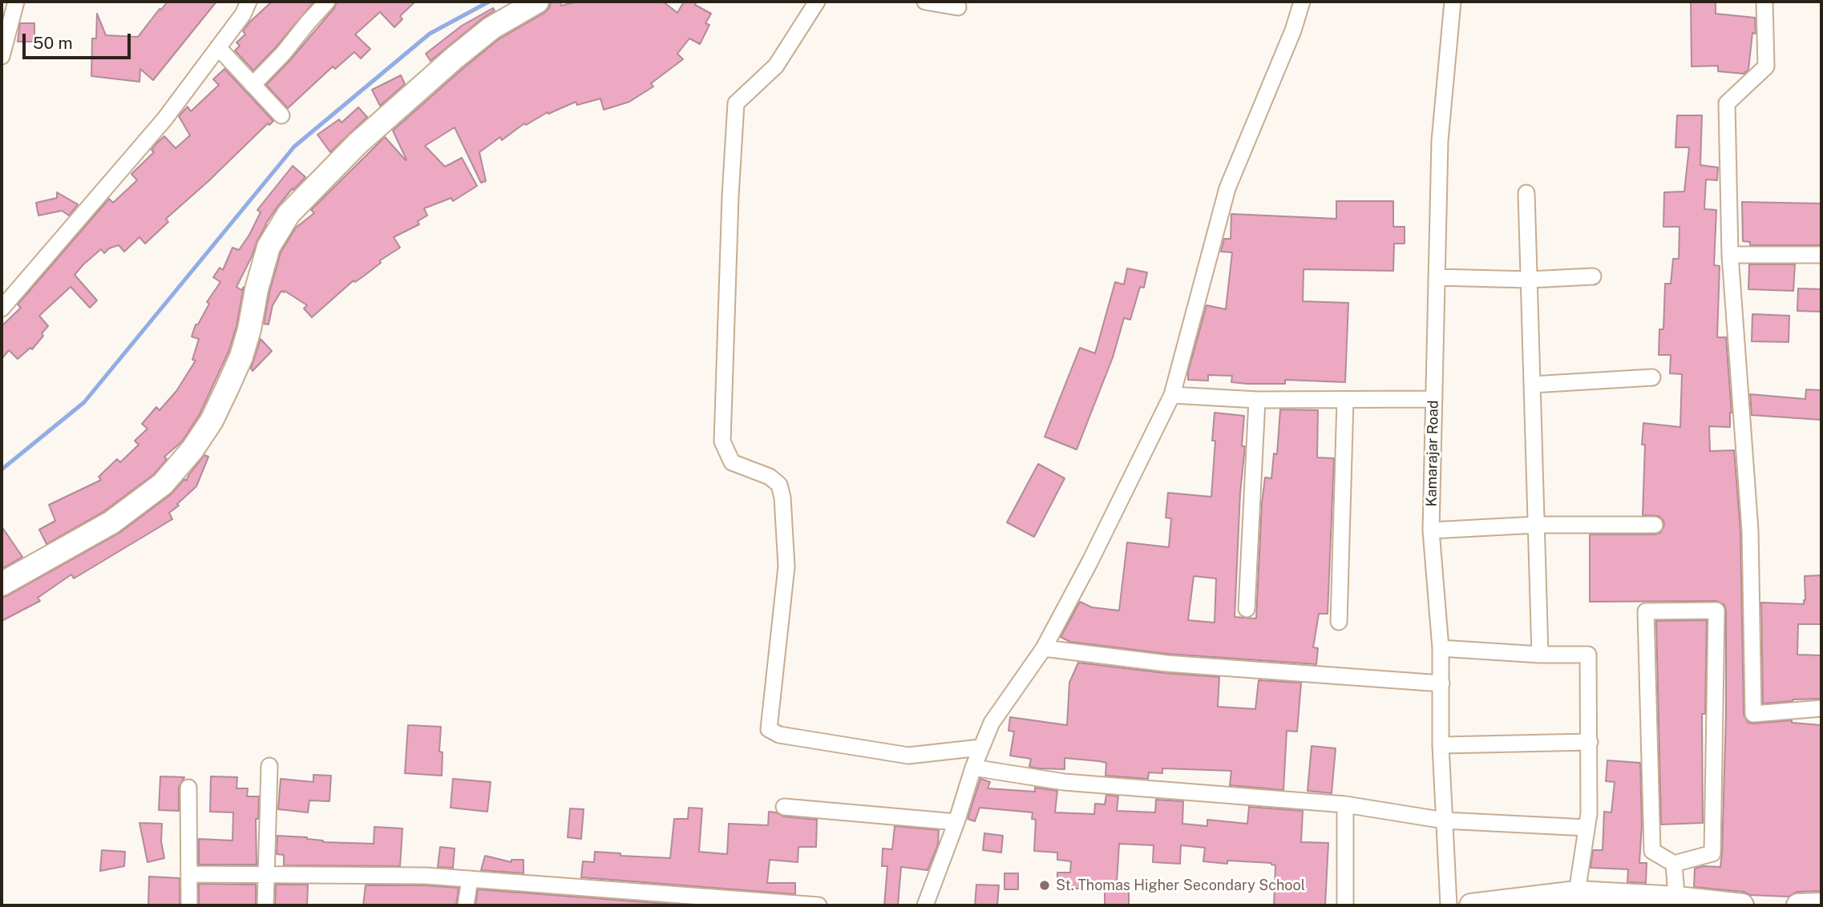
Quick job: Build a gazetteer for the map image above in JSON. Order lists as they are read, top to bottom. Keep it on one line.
{"streets":{"street":["Kamarajar Road"]},"places":["St. Thomas Higher Secondary School"],"scale_bar":"50 m"}
